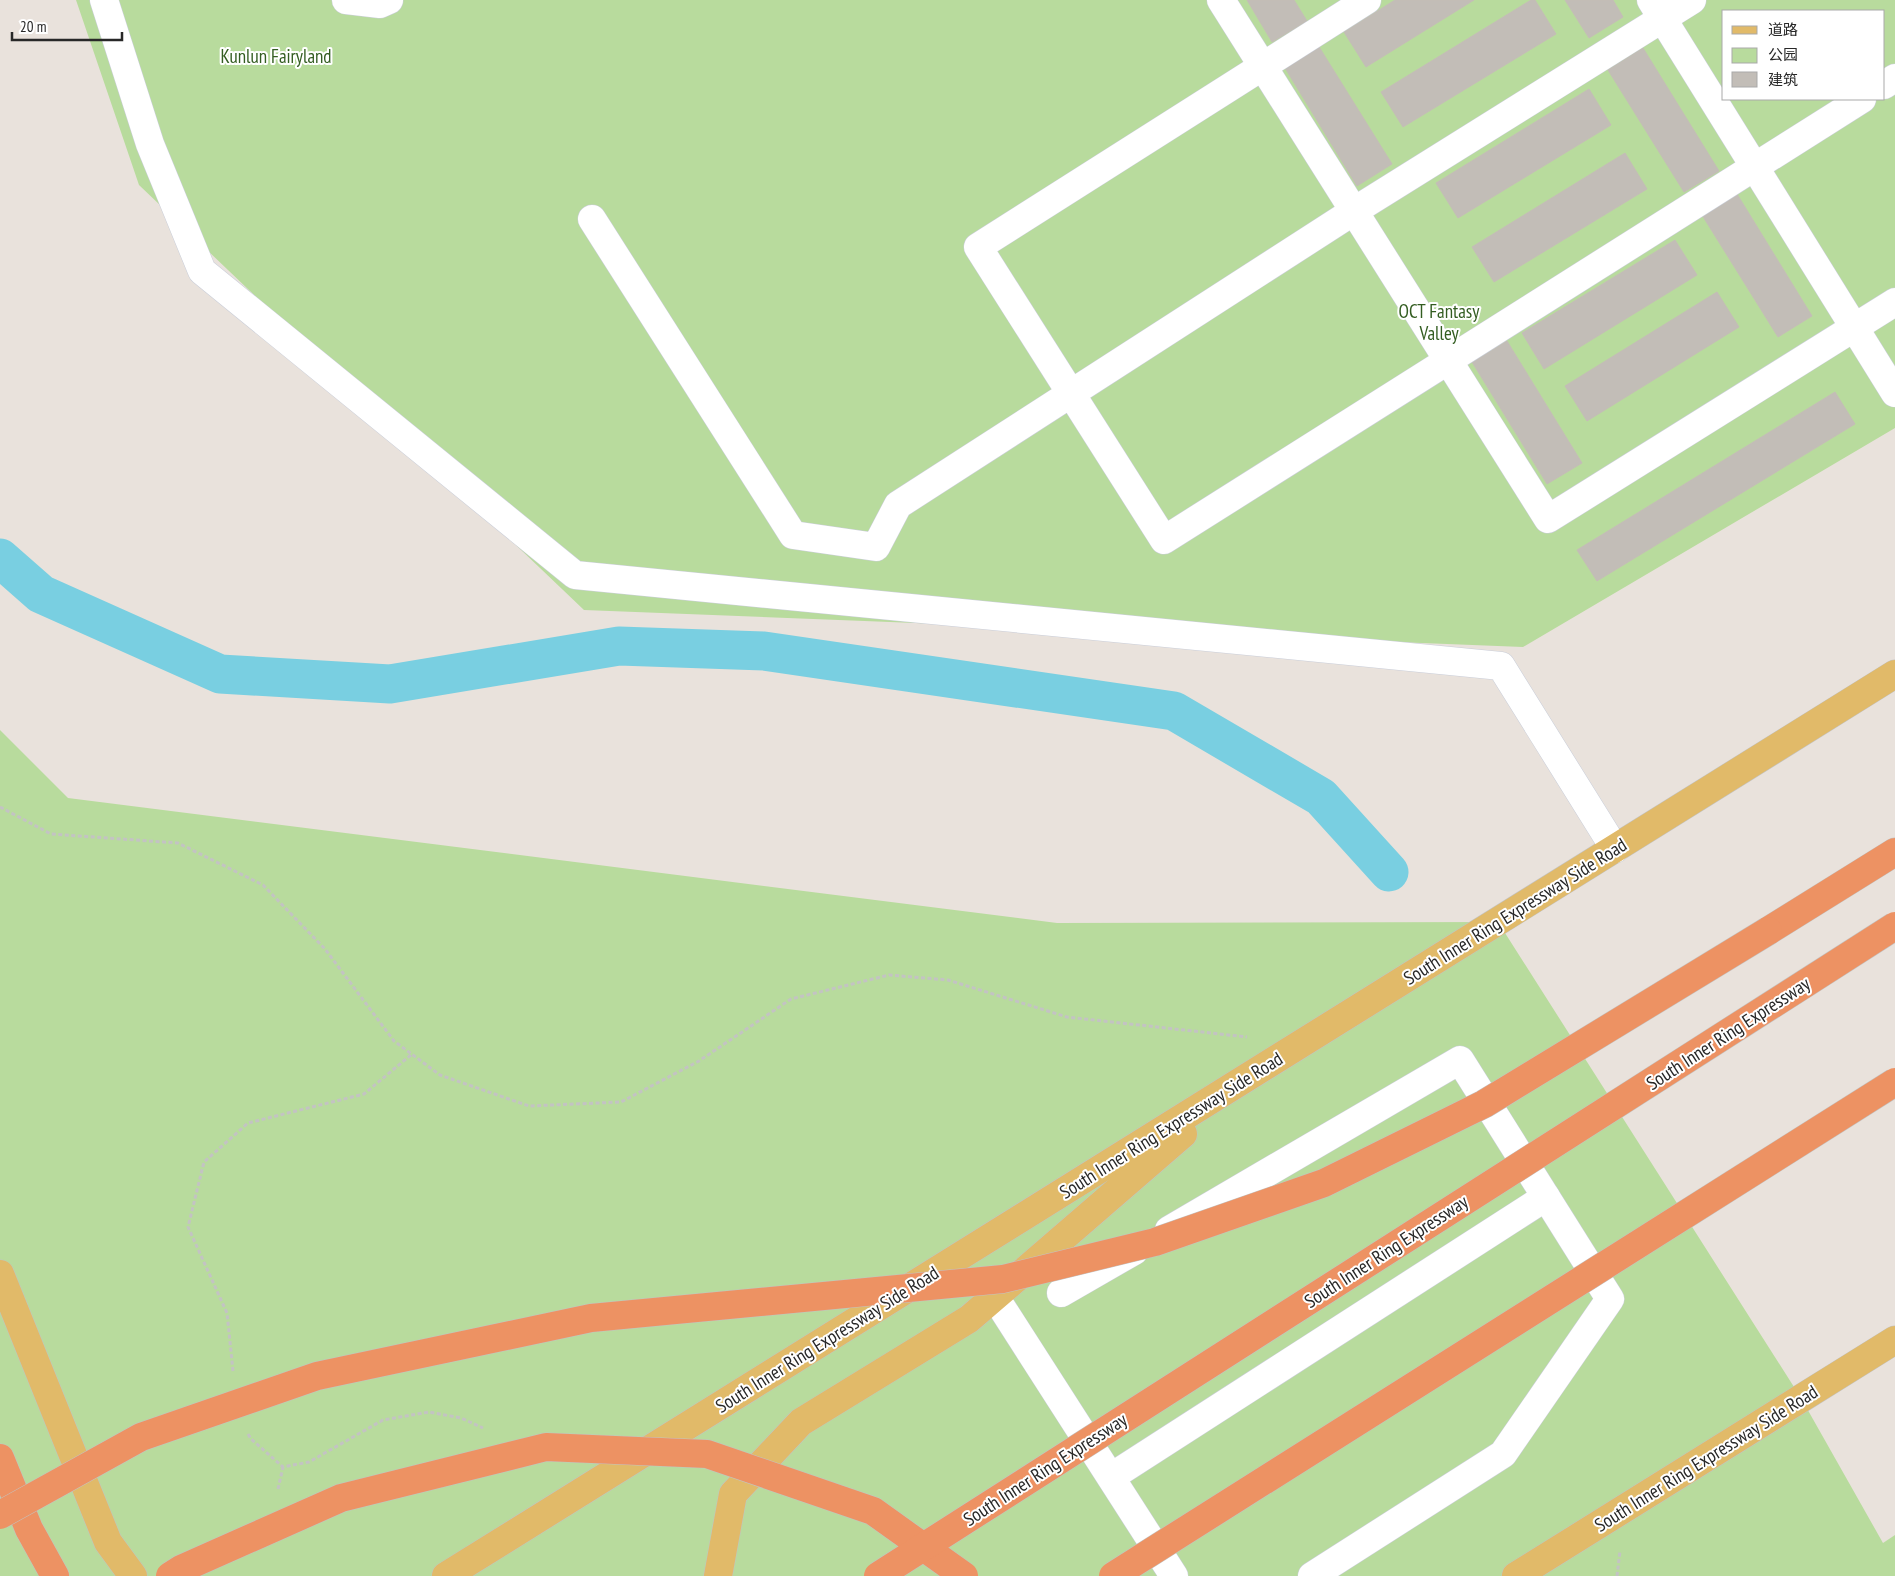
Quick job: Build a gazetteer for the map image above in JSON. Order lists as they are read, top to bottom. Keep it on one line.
{"streets":{"highway":["South Inner Ring Expressway"],"main road":["South Inner Ring Expressway Side Road"]},"parks":["Kunlun Fairyland","OCT Fantasy Valley"],"legend":["道路","公园","建筑"],"scale_bar":"20 m"}
